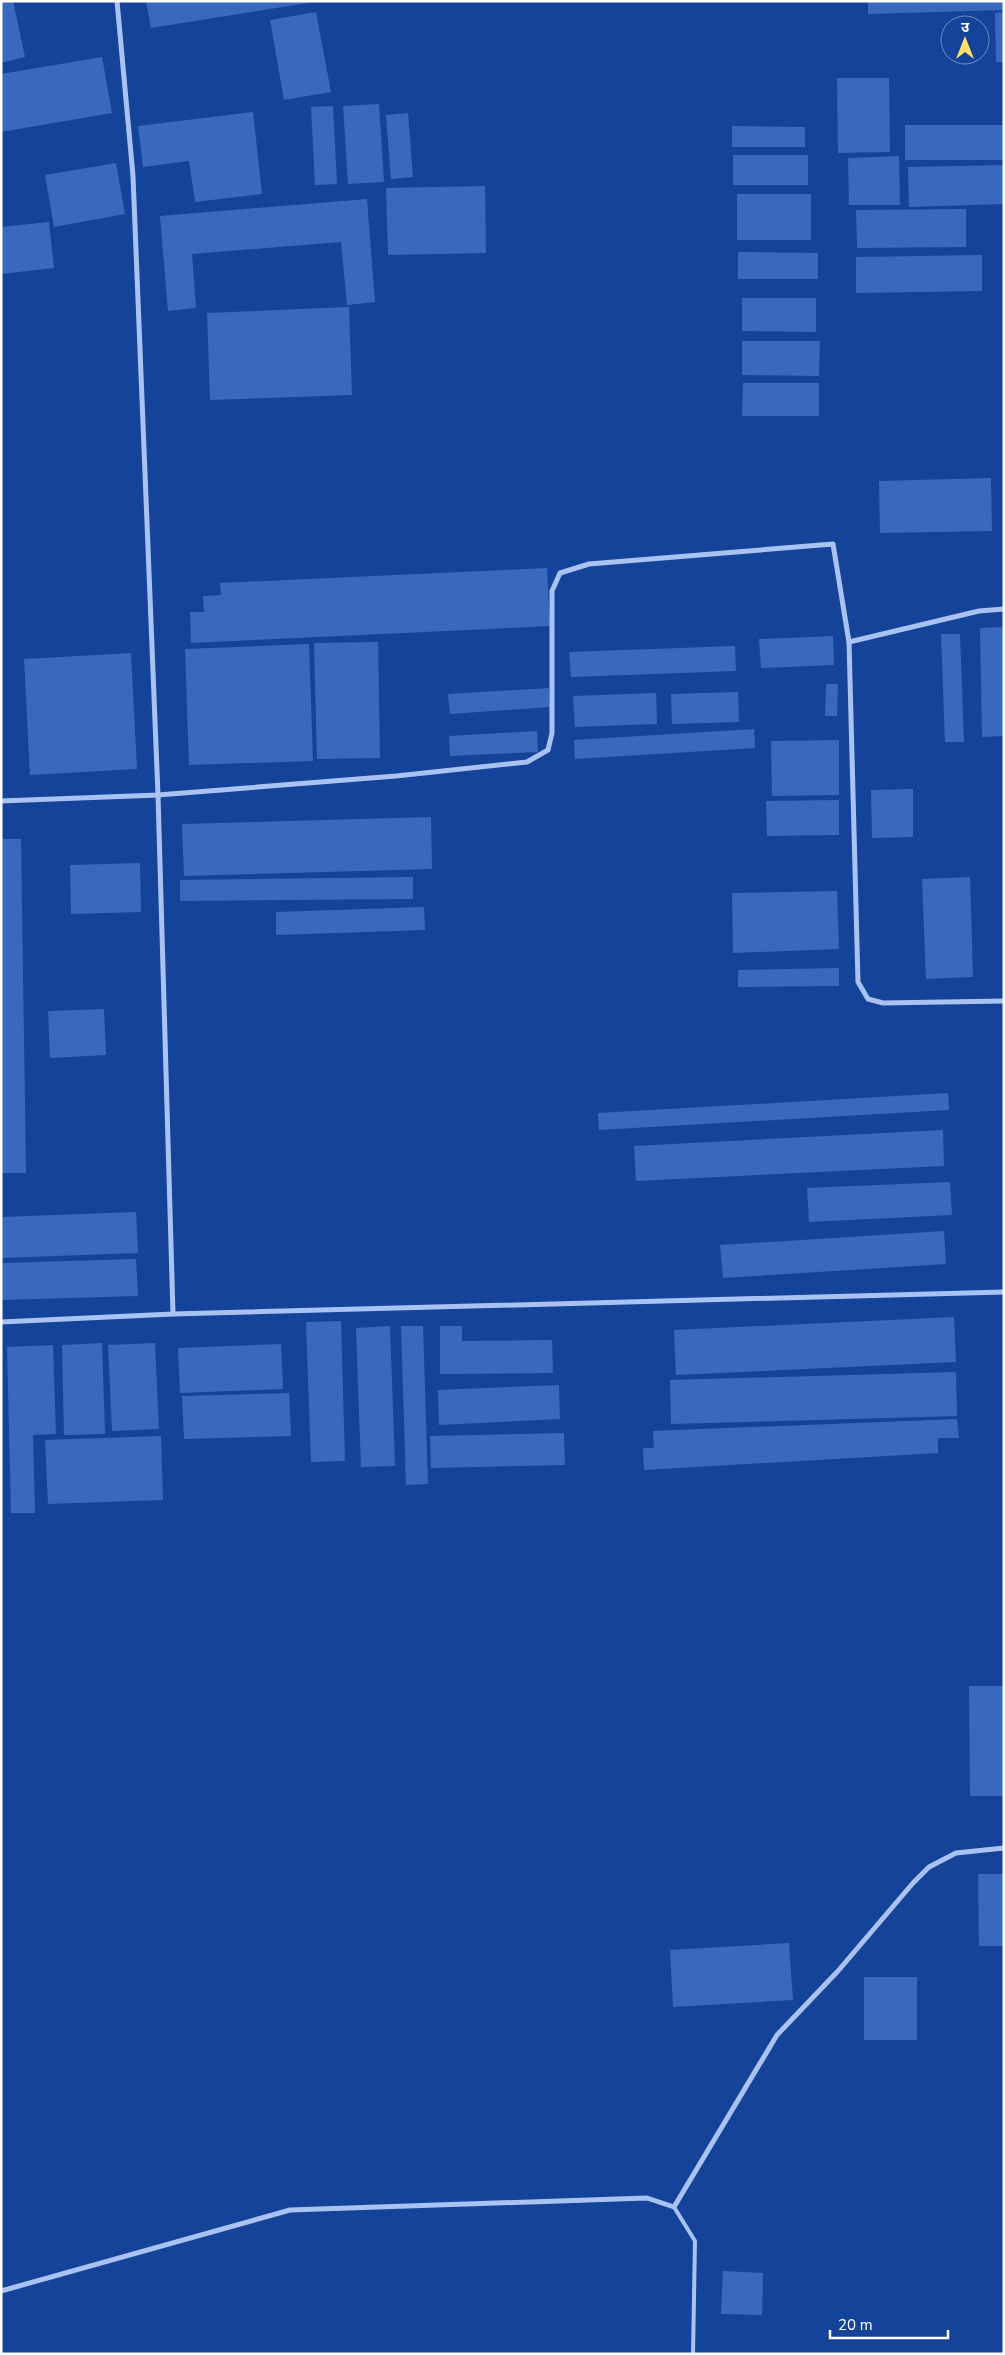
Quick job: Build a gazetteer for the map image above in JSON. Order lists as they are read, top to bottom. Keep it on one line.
{"scale_bar":"20 m","north":"top"}
